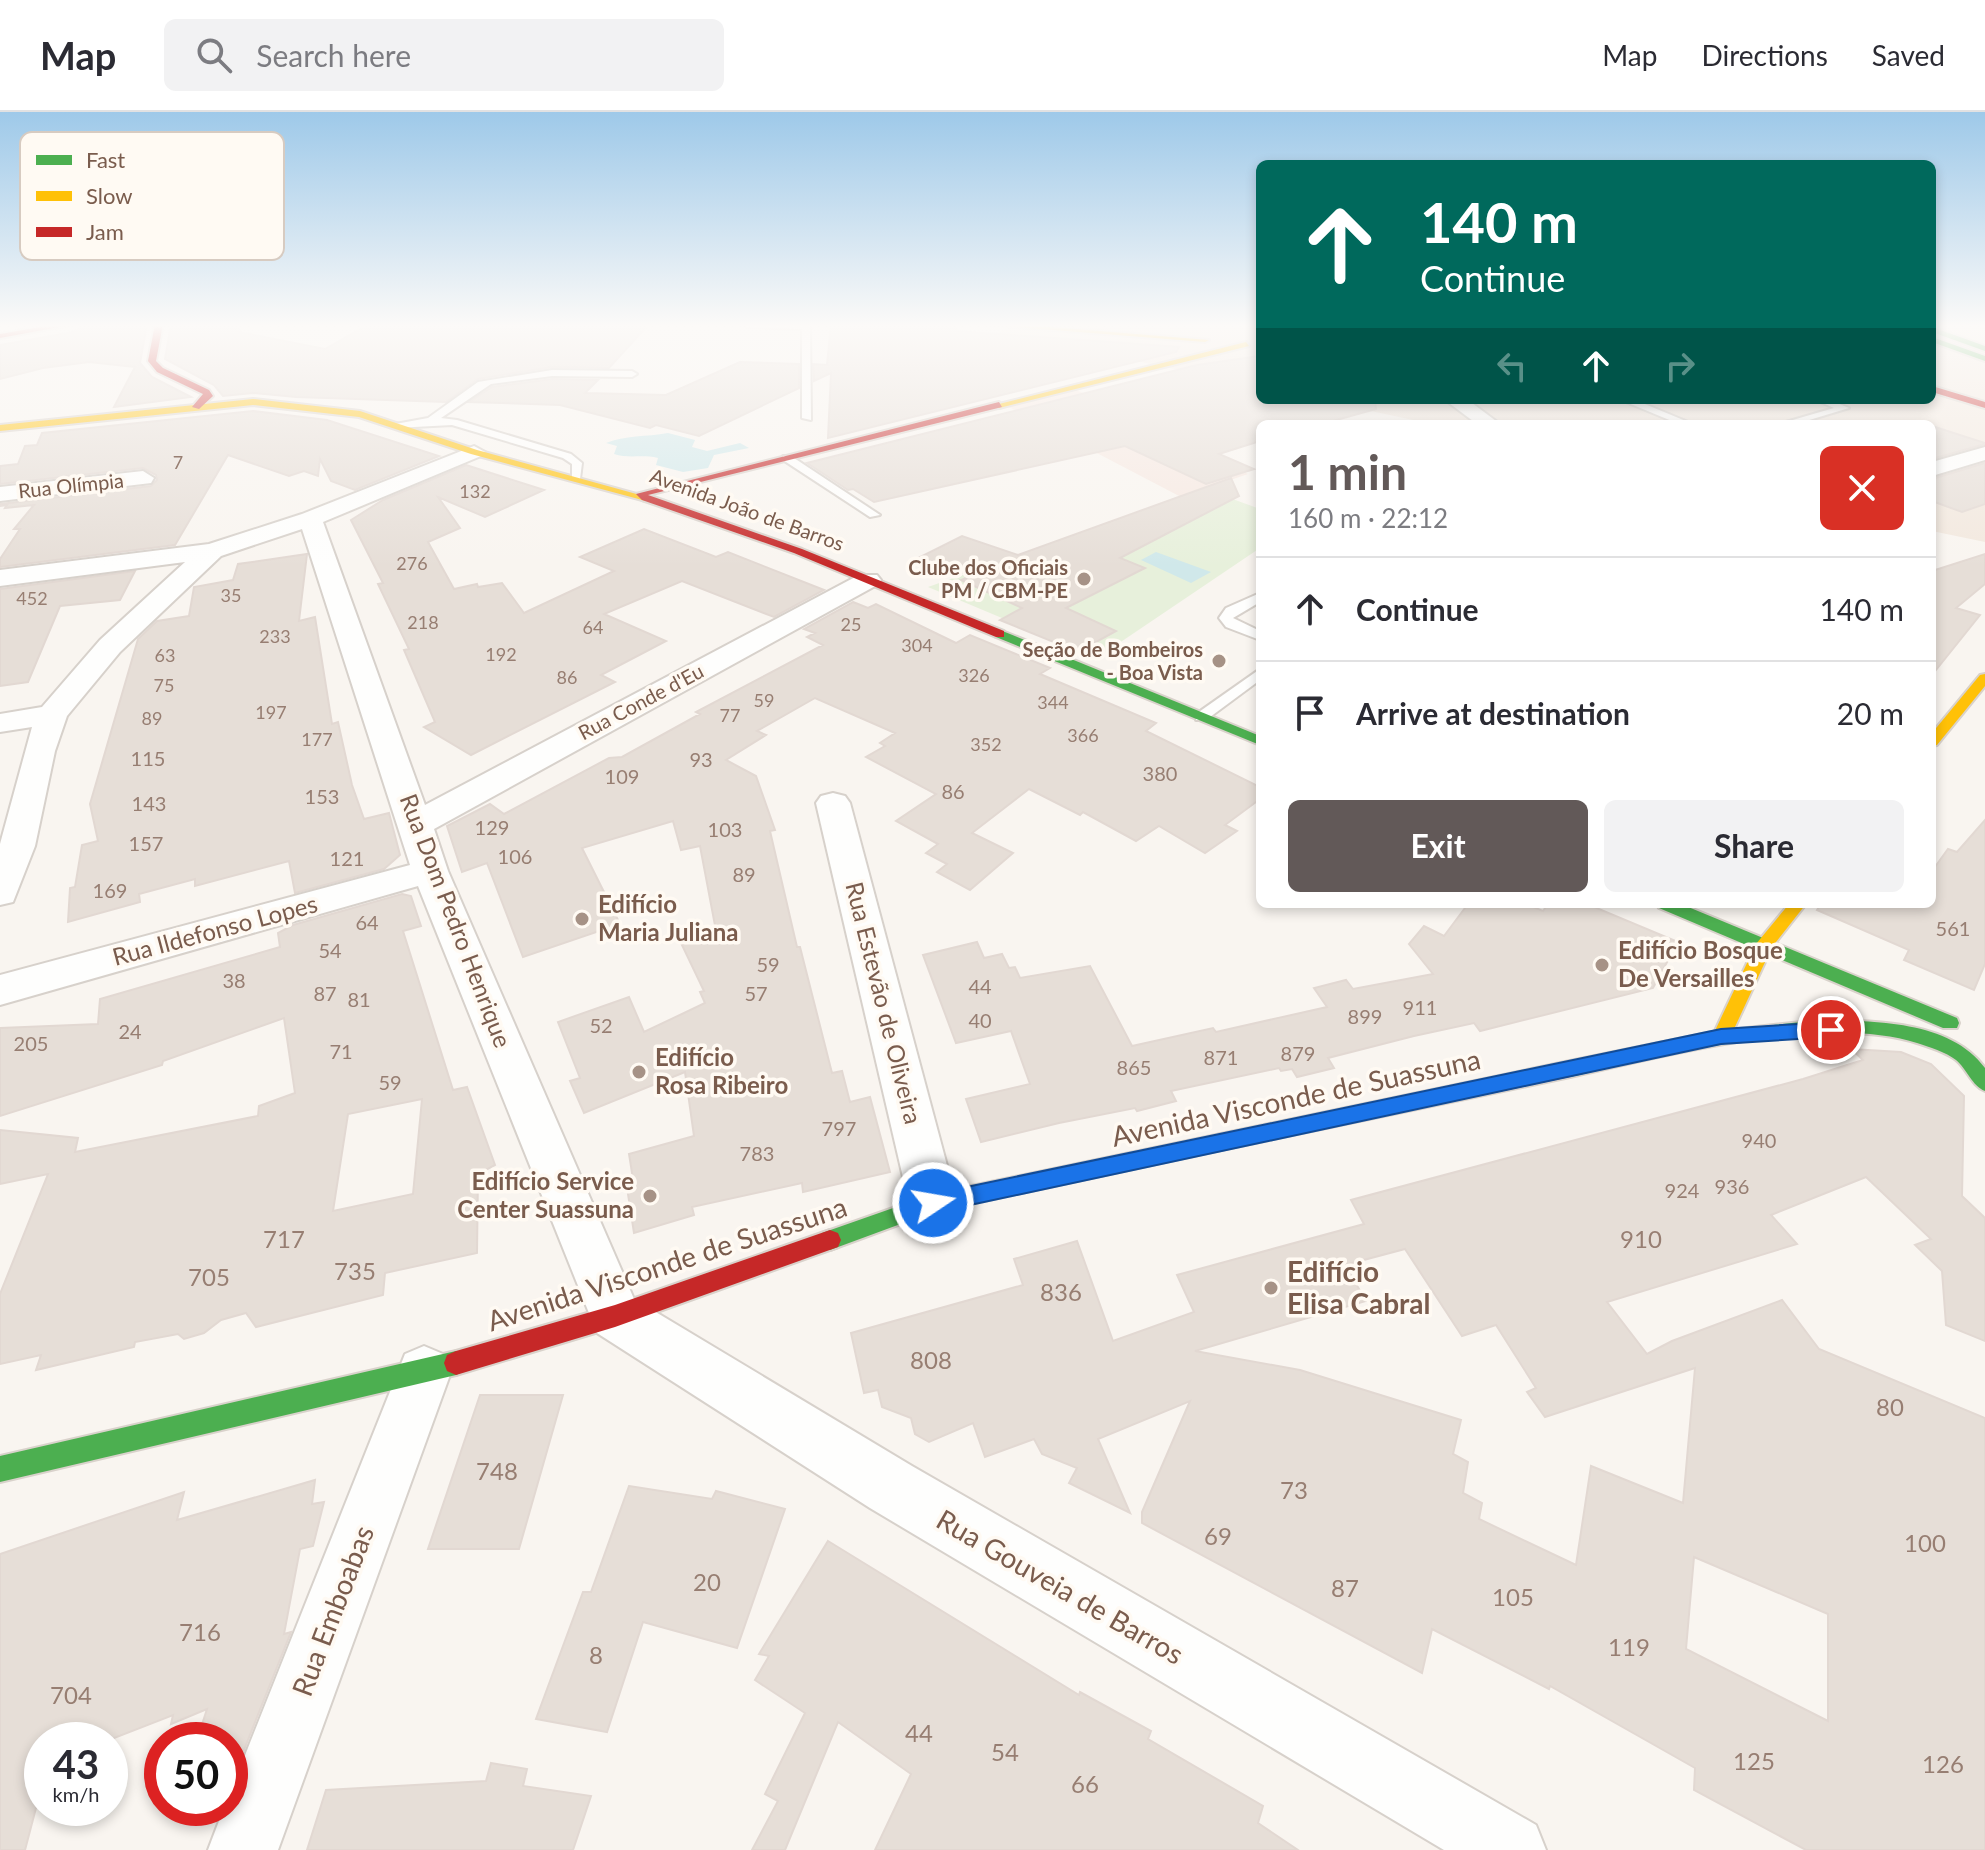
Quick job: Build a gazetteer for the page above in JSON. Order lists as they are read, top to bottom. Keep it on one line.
{"streets":{"main road":["Avenida João de Barros","Avenida Visconde de Suassuna"],"street":["Rua Olímpia","Rua Conde d'Eu","Rua Dom Pedro Henrique","Rua Ildefonso Lopes","Rua Estevão de Oliveira","Rua Gouveia de Barros","Rua Emboabas"]},"crossings":[["Avenida João de Barros","Rua Conde d'Eu"],["Rua Conde d'Eu","Rua Dom Pedro Henrique"],["Rua Dom Pedro Henrique","Rua Ildefonso Lopes"],["Rua Dom Pedro Henrique","Avenida Visconde de Suassuna"],["Rua Dom Pedro Henrique","Rua Gouveia de Barros"],["Rua Estevão de Oliveira","Avenida Visconde de Suassuna"],["Avenida Visconde de Suassuna","Rua Gouveia de Barros"],["Avenida Visconde de Suassuna","Rua Emboabas"]],"places":["Clube dos Oficiais PM / CBM-PE","Seção de Bombeiros - Boa Vista","Edifício Maria Juliana","Edifício Bosque De Versailles","Edifício Rosa Ribeiro","Edifício Service Center Suassuna","Edifício Elisa Cabral"],"house_numbers":["7","132","276","35","452","218","25","64","233","304","192","63","326","86","75","59","344","197","77","89","366","177","352","115","93","380","109","86","153","143","129","103","157","106","121","89","169","64","561","54","59","38","44","87","57","81","911","899","40","52","24","205","71","879","871","865","59","797","940","783","936","924","717","910","735","705","836","808","80","748","73","69","100","20","87","105","716","119","8","704","44","54","125","126","66"],"legend":["Fast","Slow","Jam"],"page":{"header":"Map","search":"Search here","nav":["Map","Directions","Saved"],"turn":["140 m","Continue"],"heading":["1 min","160 m · 22:12"],"list":[{"name":"Continue","value":"140 m"},{"name":"Arrive at destination","value":"20 m"}],"buttons":["Exit","Share"],"speed":"43 km/h","limit":"50"}}
